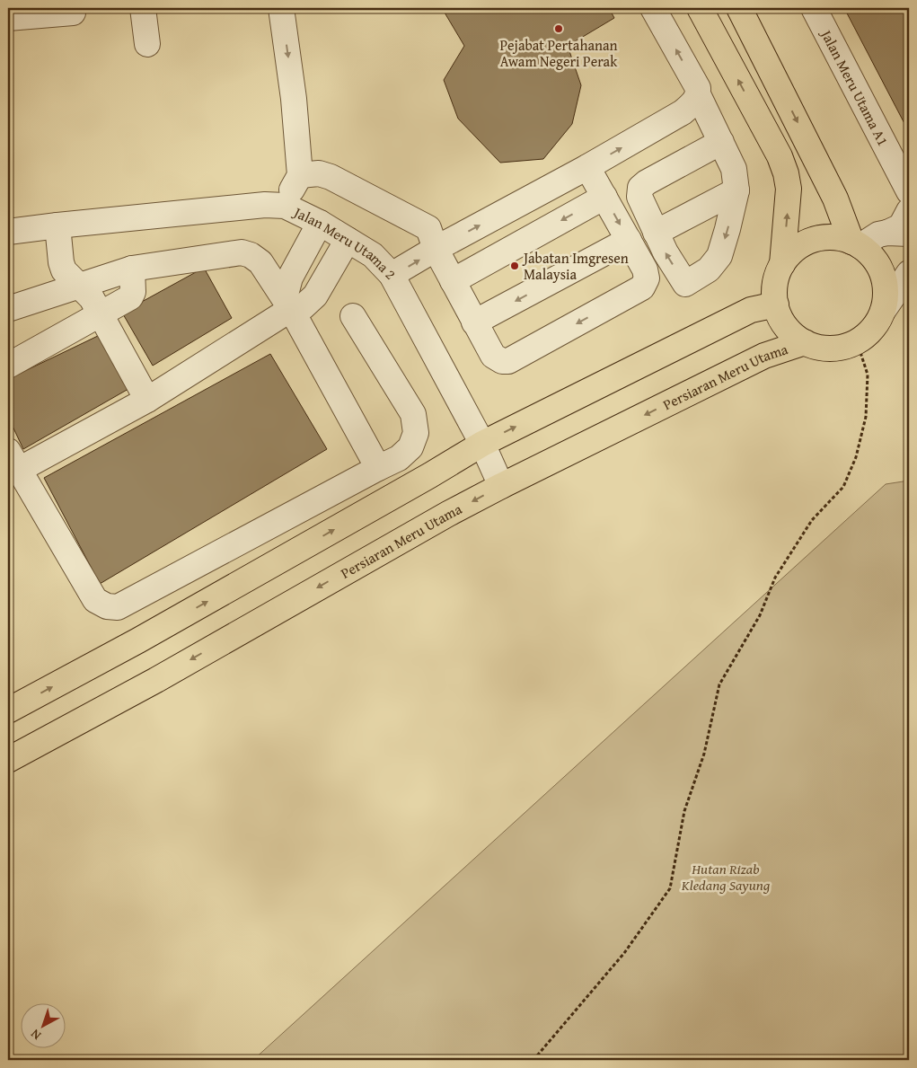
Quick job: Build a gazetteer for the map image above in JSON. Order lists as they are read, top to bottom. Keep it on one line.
{"streets":{"main road":["Persiaran Meru Utama"],"street":["Jalan Meru Utama A1","Jalan Meru Utama 2"]},"crossings":[["Jalan Meru Utama 2","Persiaran Meru Utama"]],"parks":["Hutan Rizab Kledang Sayung"],"places":["Pejabat Pertahanan Awam Negeri Perak","Jabatan Imgresen Malaysia"],"north":"bottom left"}
